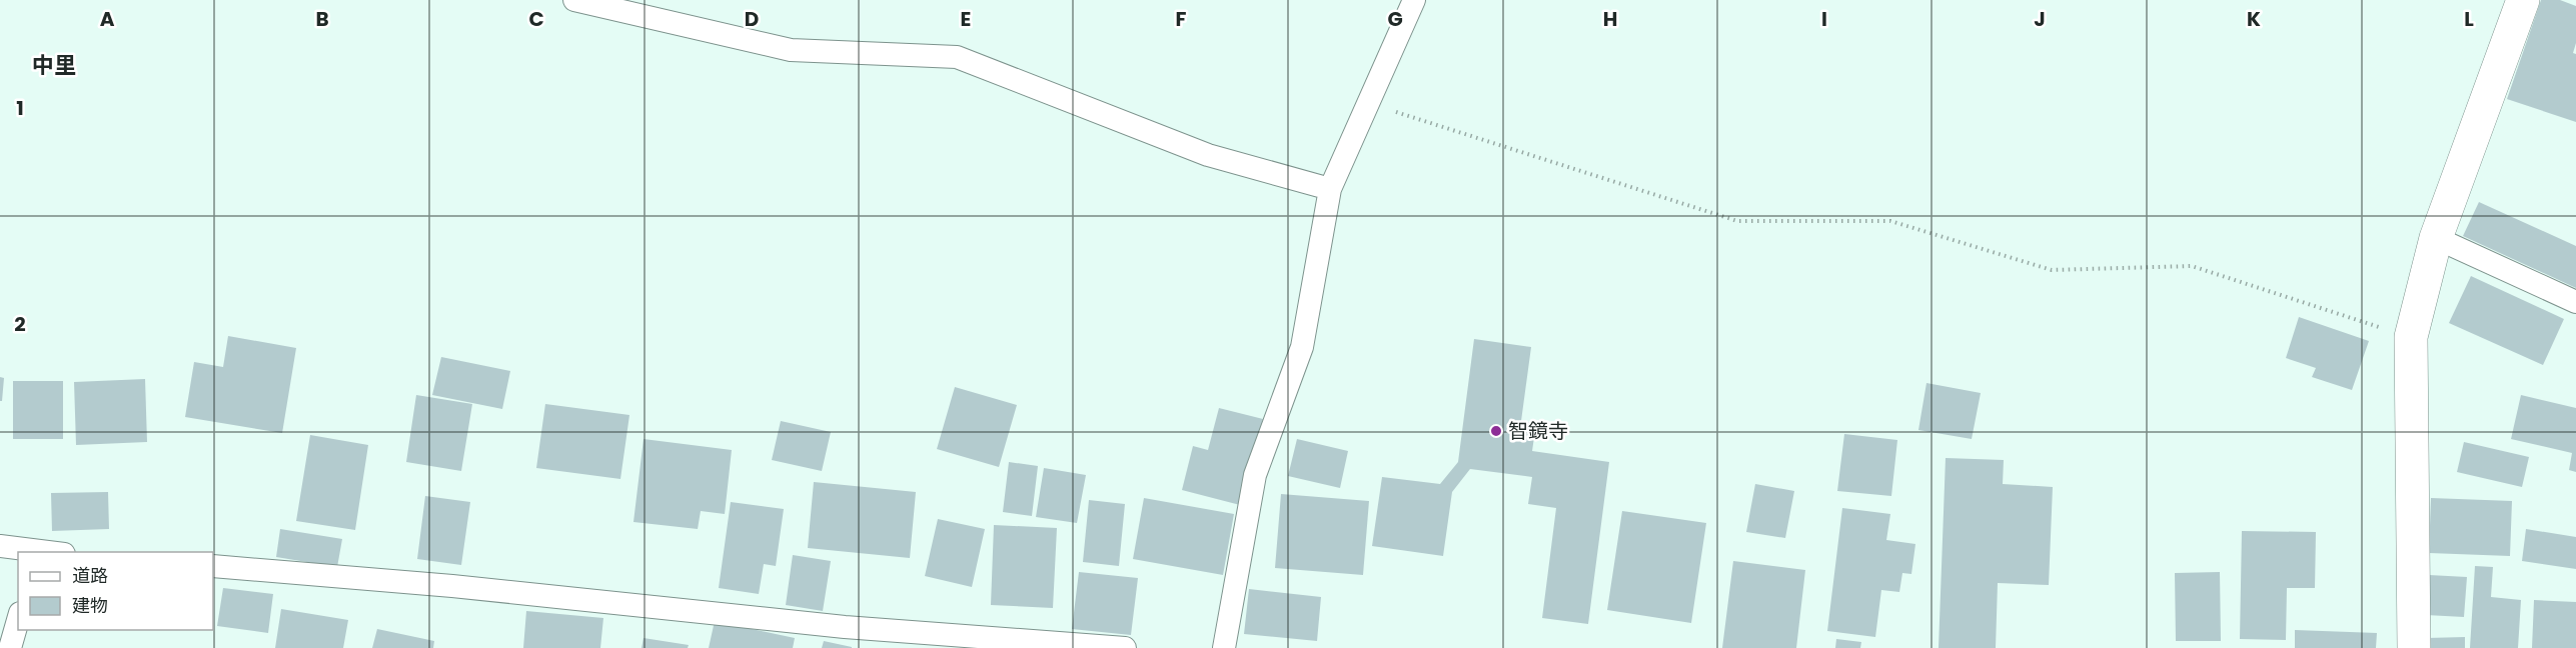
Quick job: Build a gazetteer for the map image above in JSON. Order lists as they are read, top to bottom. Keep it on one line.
{"districts":["中里"],"places":["智鏡寺"],"legend":["道路","建物"],"grid":{"columns":["A","B","C","D","E","F","G","H","I","J","K","L"],"rows":["1","2"]}}
